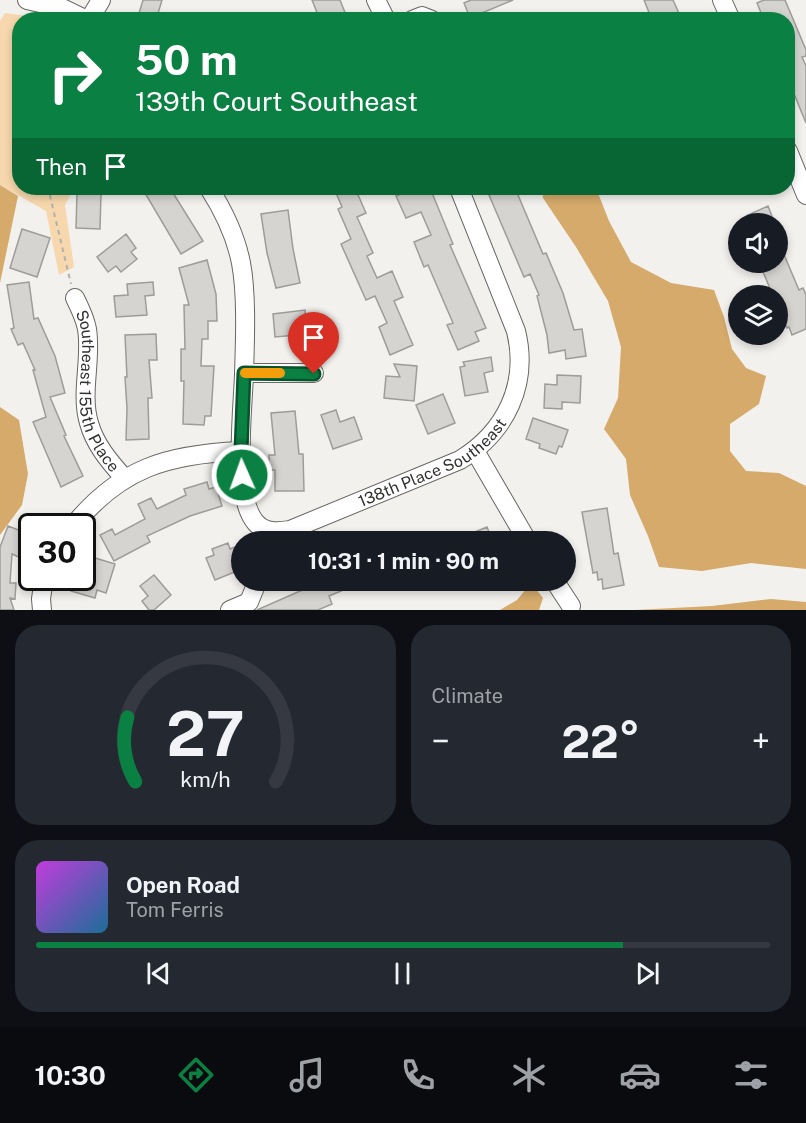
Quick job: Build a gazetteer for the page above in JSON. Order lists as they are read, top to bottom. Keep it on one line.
{"streets":{"street":["Southeast 155th Place","138th Place Southeast"]},"page":{"turn":["50 m","139th Court Southeast"],"then":"Then","limit":"30","trip":"10:31 · 1 min · 90 m","tile":"Climate","heat":["−","22°","+"],"song":["Open Road","Tom Ferris"],"tabs":"10:30","gauge":["27","km/h"]}}
